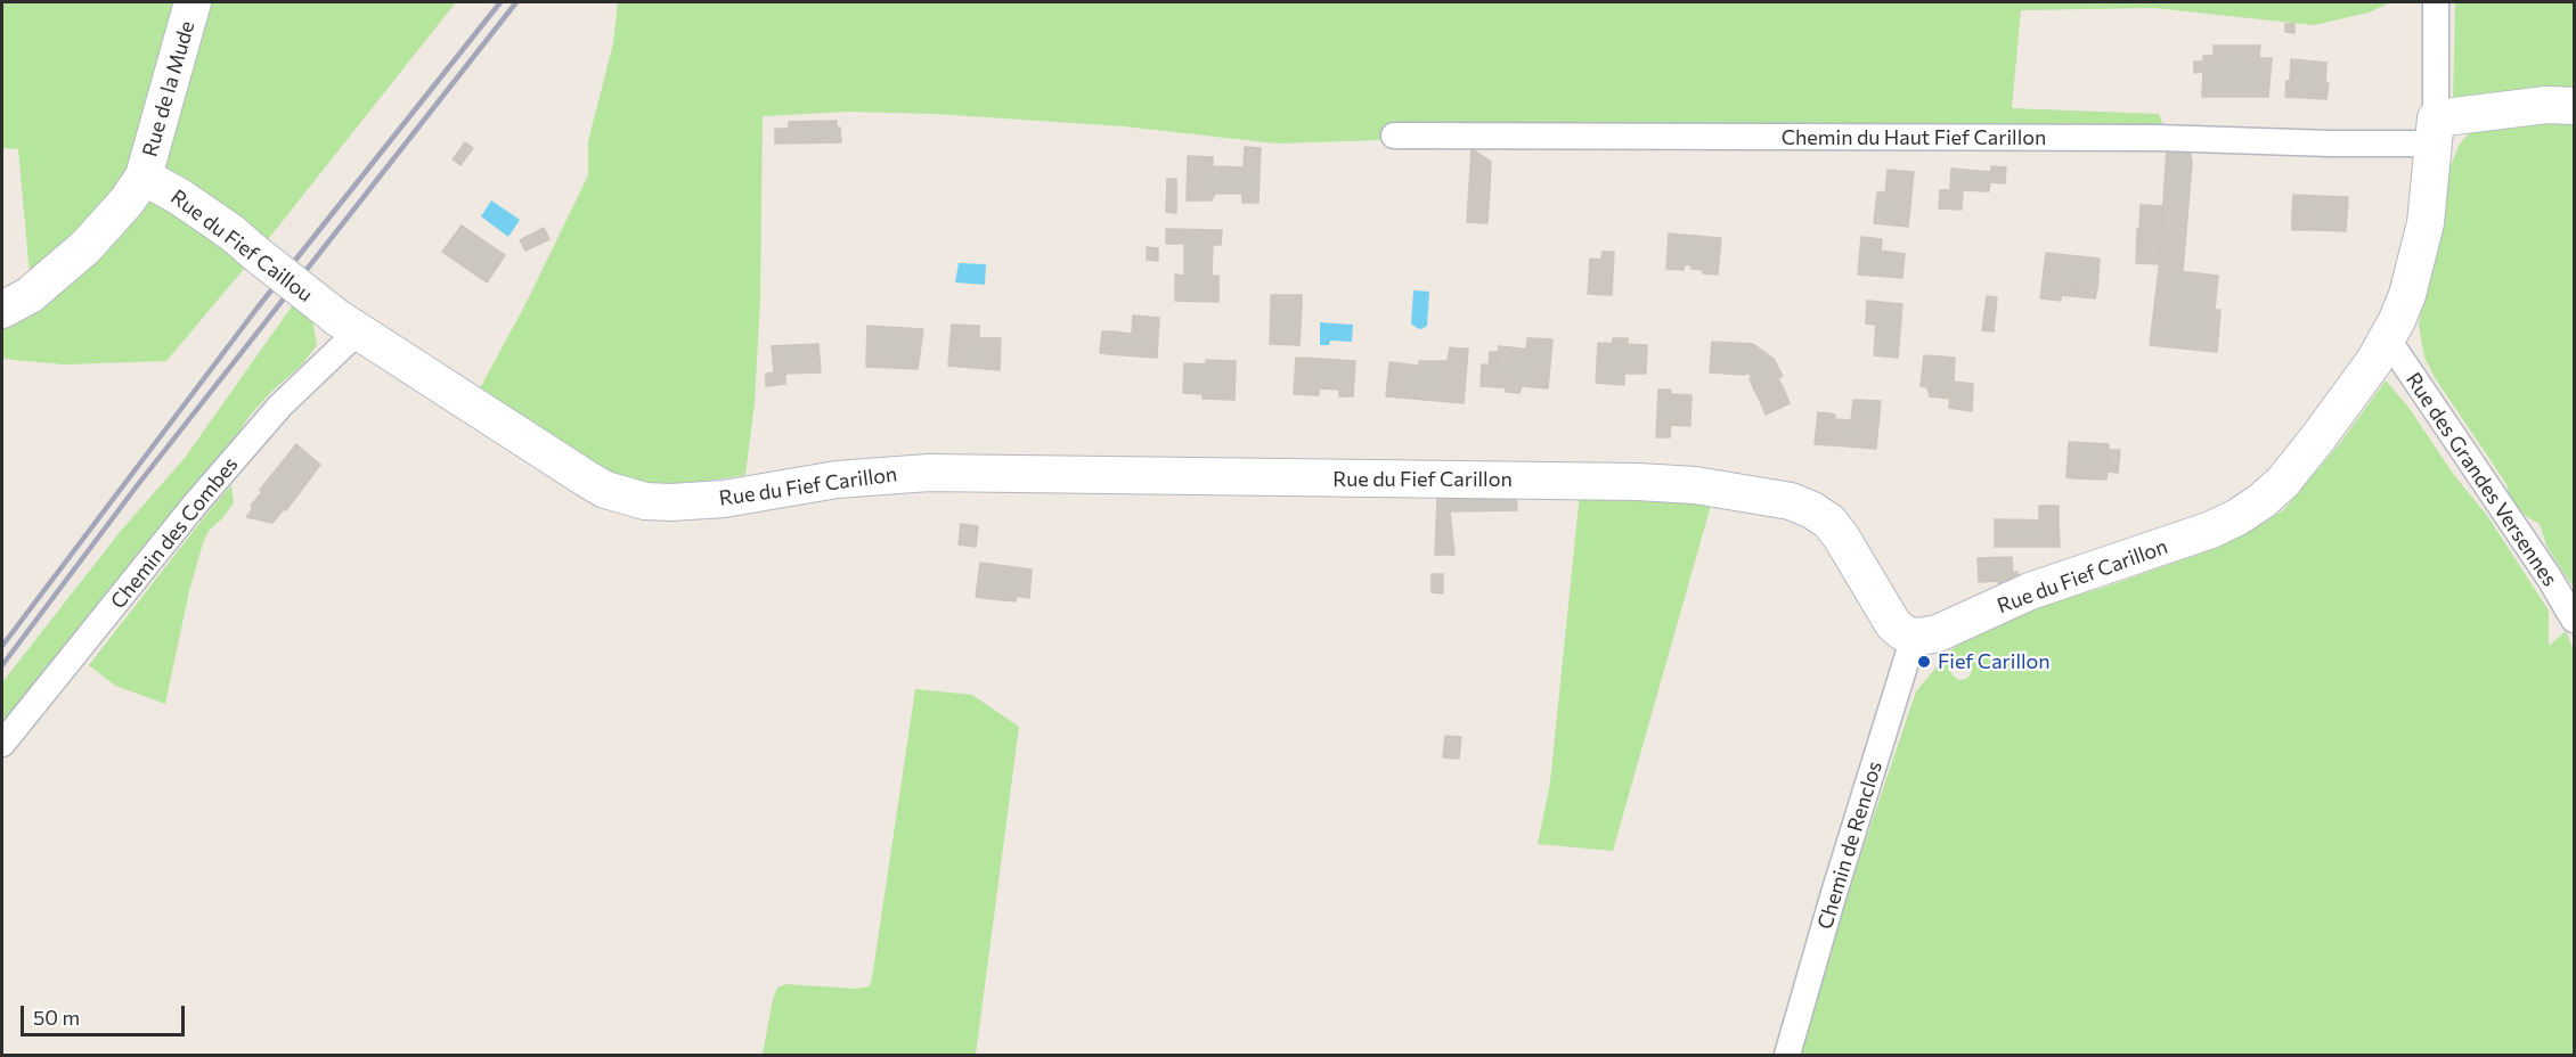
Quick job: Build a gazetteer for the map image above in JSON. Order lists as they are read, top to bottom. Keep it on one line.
{"streets":{"street":["Rue de la Mude","Chemin du Haut Fief Carillon","Rue du Fief Caillou","Rue du Fief Carillon","Rue des Grandes Versennes","Chemin des Combes","Chemin de Renclos"]},"crossings":[["Rue de la Mude","Rue du Fief Caillou"],["Chemin du Haut Fief Carillon","Rue du Fief Carillon"],["Rue du Fief Caillou","Rue du Fief Carillon"],["Rue du Fief Caillou","Chemin des Combes"],["Rue du Fief Carillon","Rue des Grandes Versennes"],["Rue du Fief Carillon","Chemin des Combes"],["Rue du Fief Carillon","Chemin de Renclos"]],"places":["Fief Carillon"],"scale_bar":"50 m"}
